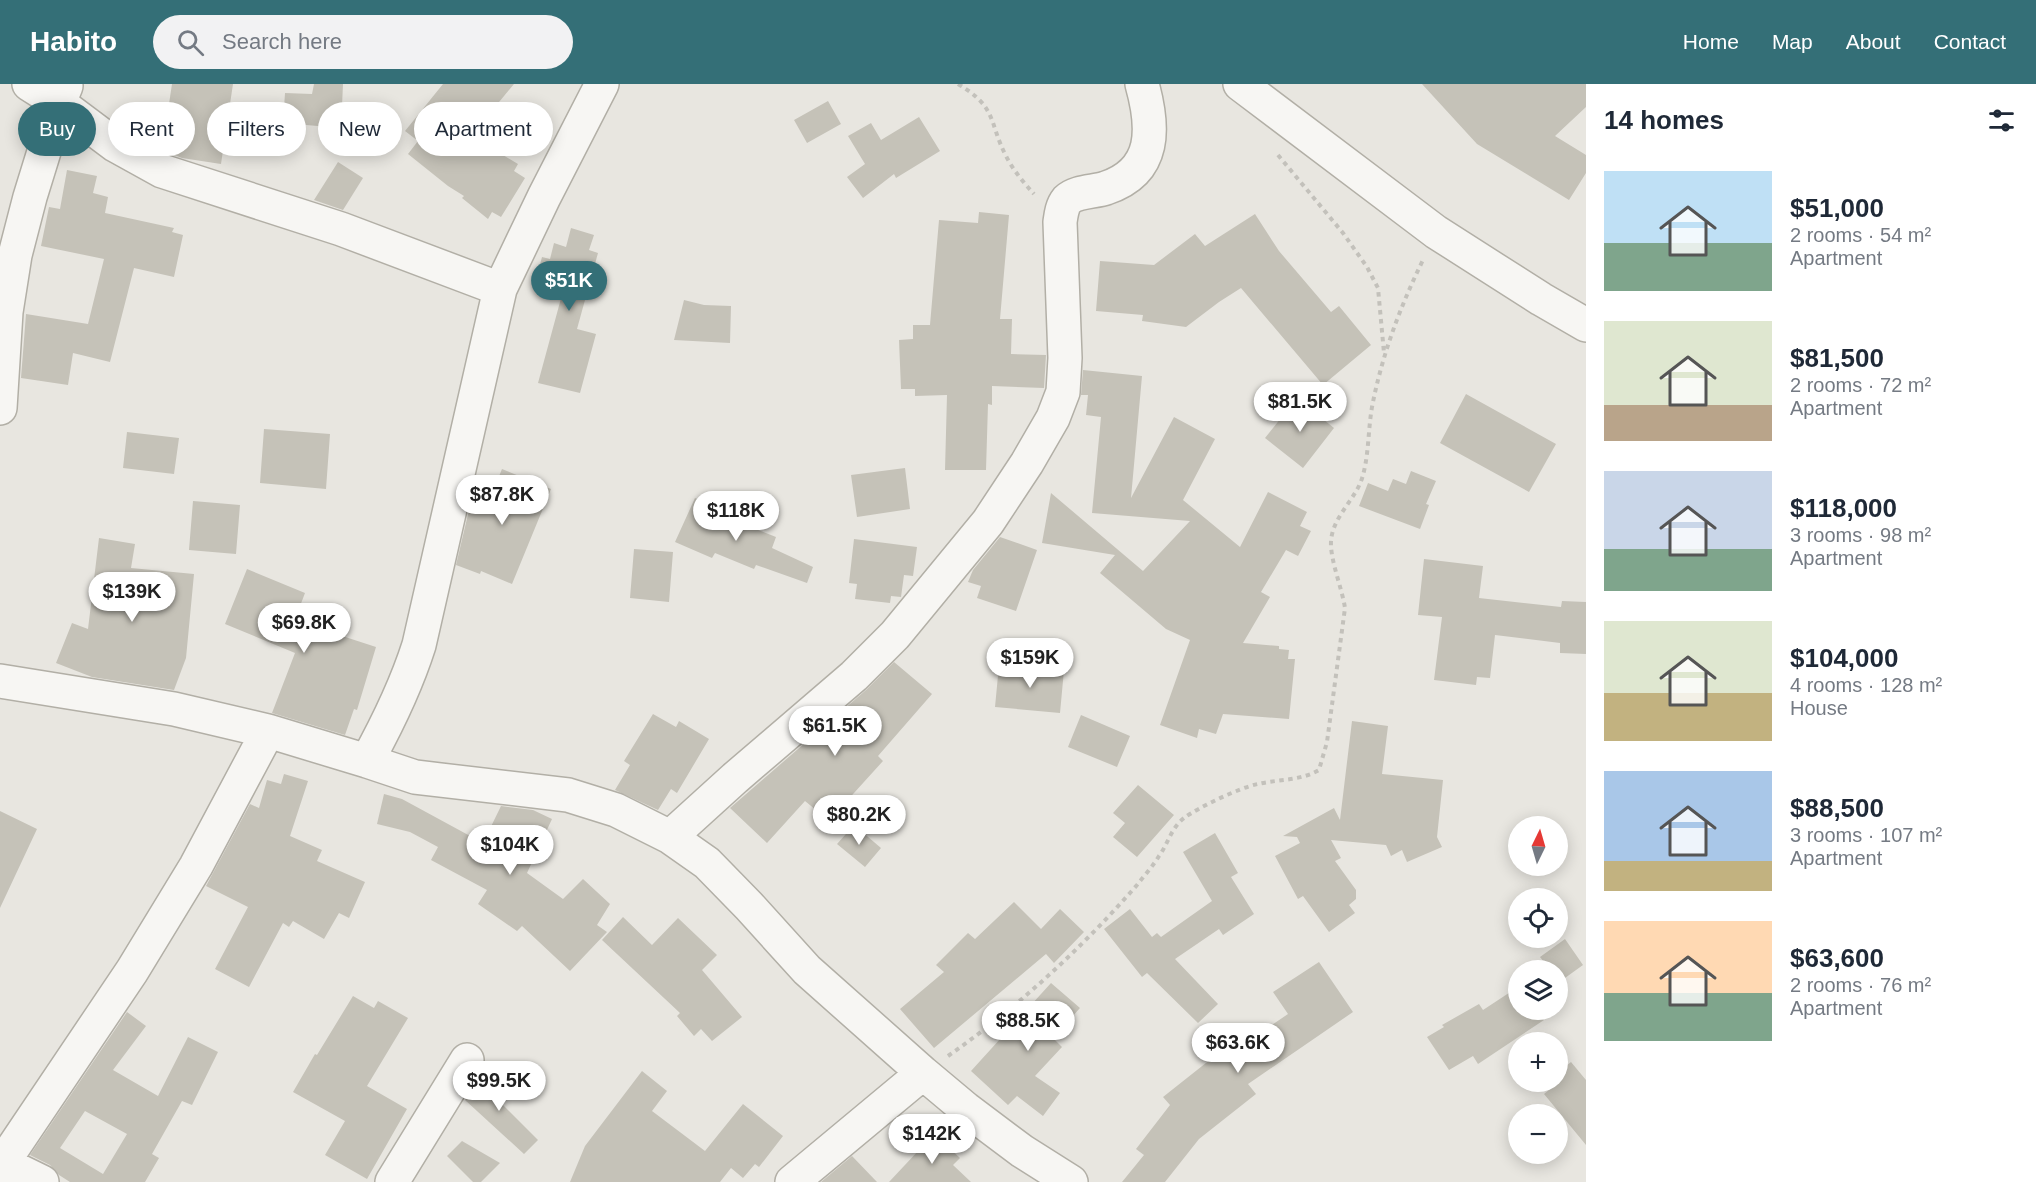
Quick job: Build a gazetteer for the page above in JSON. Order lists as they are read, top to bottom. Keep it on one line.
{"north":"top","page":{"header":"Habito","search":"Search here","nav":["Home","Map","About","Contact"],"heading":"14 homes","chip":["Buy","Rent","Filters","New","Apartment"],"list":[{"name":"$51,000","note":"2 rooms · 54 m² · Apartment"},{"name":"$81,500","note":"2 rooms · 72 m² · Apartment"},{"name":"$118,000","note":"3 rooms · 98 m² · Apartment"},{"name":"$104,000","note":"4 rooms · 128 m² · House"},{"name":"$88,500","note":"3 rooms · 107 m² · Apartment"},{"name":"$63,600","note":"2 rooms · 76 m² · Apartment"}],"price":["$51K","$81.5K","$87.8K","$118K","$139K","$69.8K","$159K","$61.5K","$80.2K","$104K","$88.5K","$63.6K","$99.5K","$142K"],"map_buttons":["+","−"]}}
